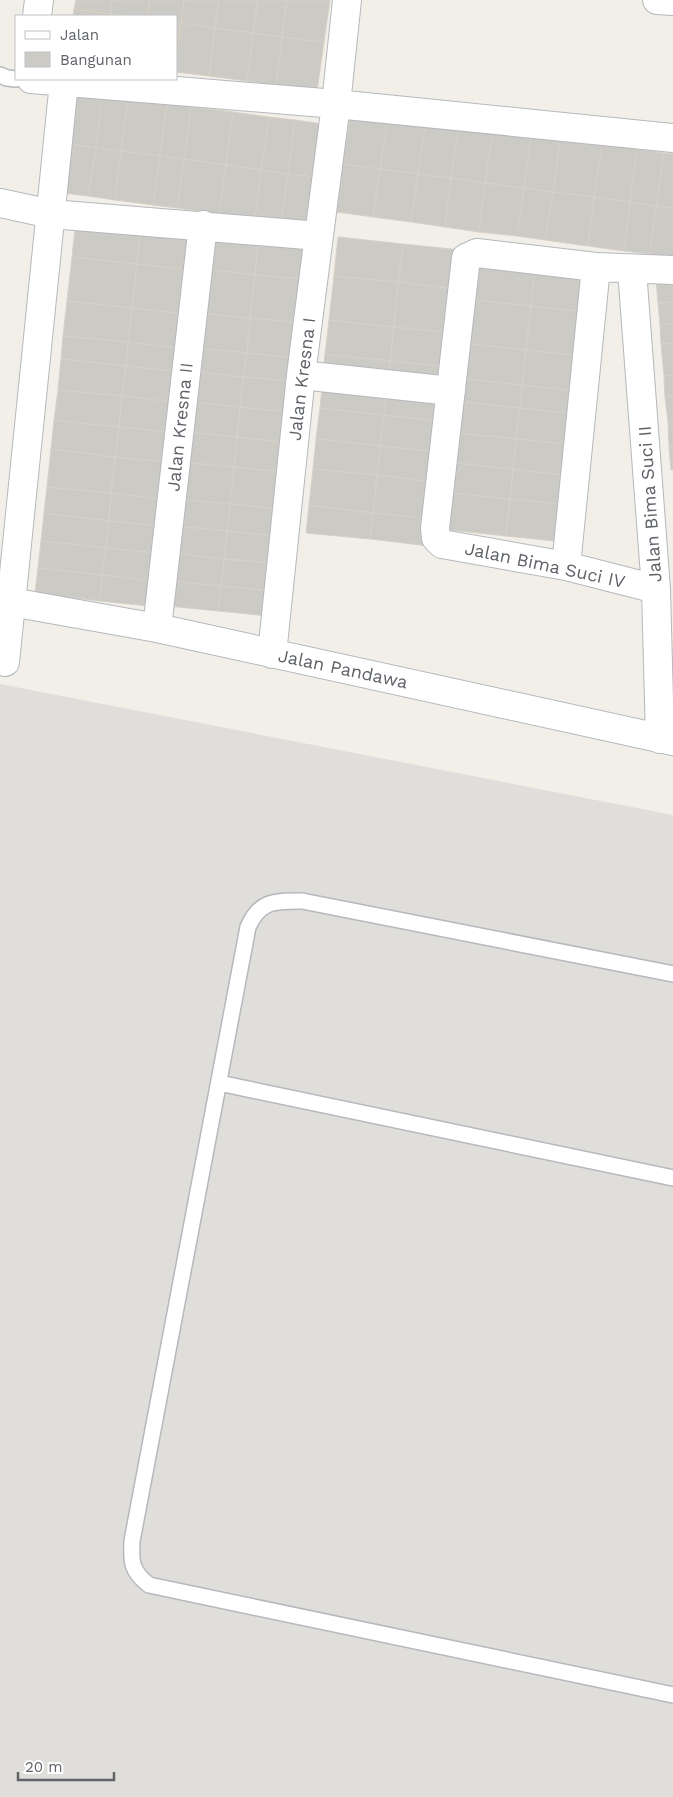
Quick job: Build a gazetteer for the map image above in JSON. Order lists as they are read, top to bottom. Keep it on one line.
{"streets":{"street":["Jalan Kresna I","Jalan Kresna II","Jalan Bima Suci II","Jalan Bima Suci IV","Jalan Pandawa"]},"crossings":[["Jalan Kresna I","Jalan Pandawa"],["Jalan Kresna II","Jalan Pandawa"],["Jalan Bima Suci II","Jalan Bima Suci IV"],["Jalan Bima Suci II","Jalan Pandawa"]],"legend":["Jalan","Bangunan"],"scale_bar":"20 m"}
